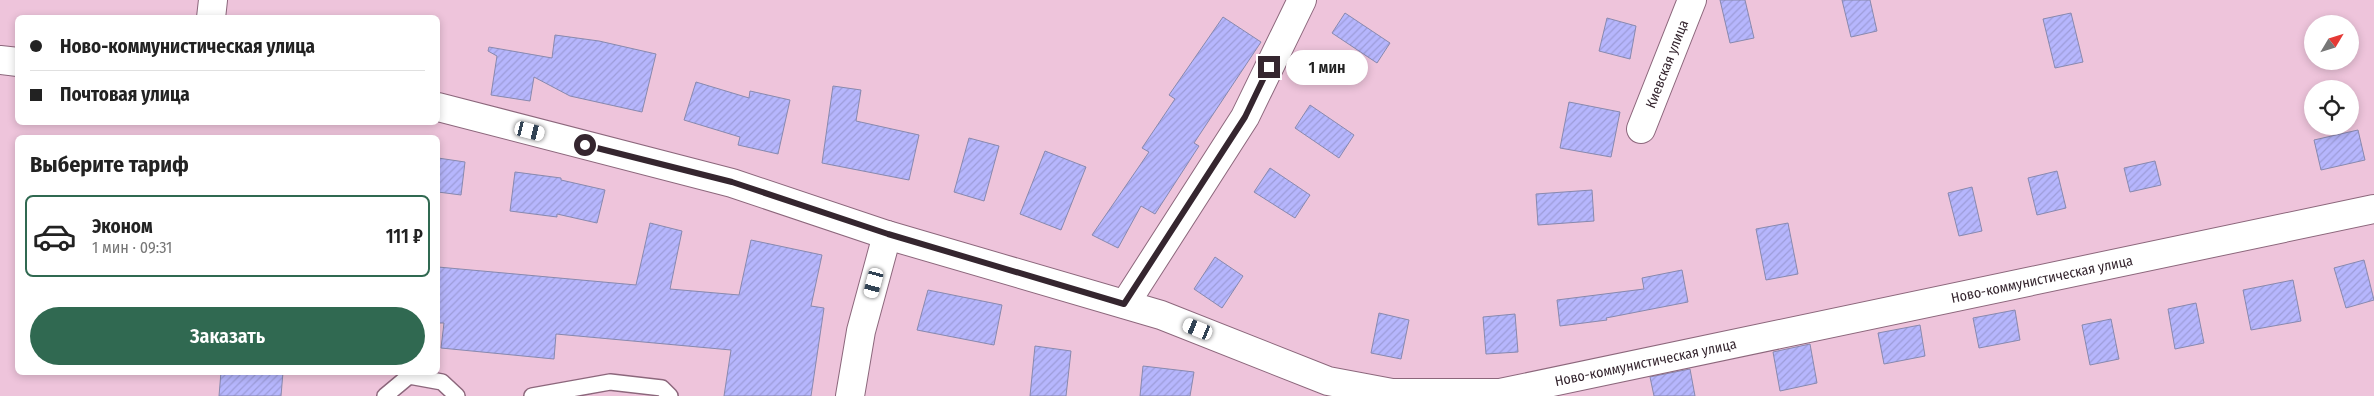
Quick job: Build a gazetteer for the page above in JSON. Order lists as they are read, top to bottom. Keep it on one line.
{"streets":{"street":["Киевская улица","Ново-коммунистическая улица"]},"north":"top right","page":{"banner":["Ново-коммунистическая улица","Почтовая улица"],"bubble":"1 мин","heading":"Выберите тариф","list":[{"name":"Эконом","note":"1 мин · 09:31","value":"111 ₽"}],"buttons":"Заказать"}}
